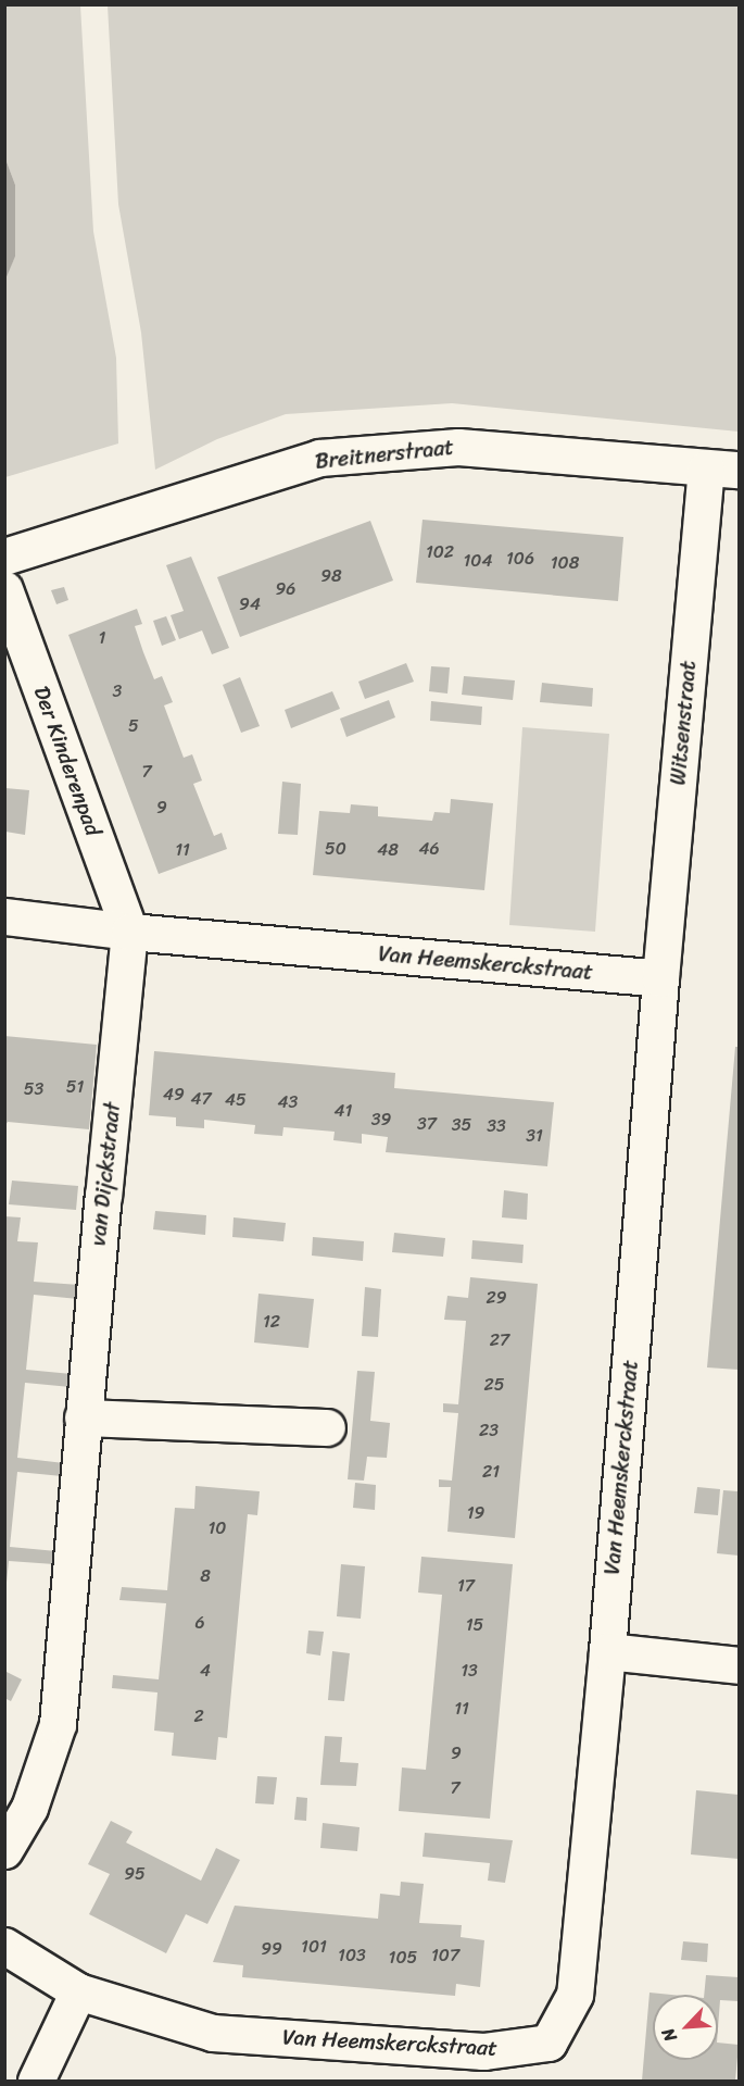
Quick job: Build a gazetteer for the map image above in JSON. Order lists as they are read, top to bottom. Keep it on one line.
{"streets":{"street":["Breitnerstraat","Witsenstraat","Der Kinderenpad","Van Heemskerckstraat","van Dijckstraat"]},"crossings":[["Breitnerstraat","Witsenstraat"],["Witsenstraat","Van Heemskerckstraat"],["Der Kinderenpad","Van Heemskerckstraat"],["Der Kinderenpad","van Dijckstraat"],["Van Heemskerckstraat","van Dijckstraat"]],"house_numbers":["102","106","104","108","98","96","94","1","3","5","7","9","50","46","11","48","51","53","49","47","45","43","41","39","37","35","33","31","29","12","27","25","23","21","19","10","8","17","6","15","4","13","11","2","9","7","95","101","99","103","107","105"],"north":"bottom left"}
